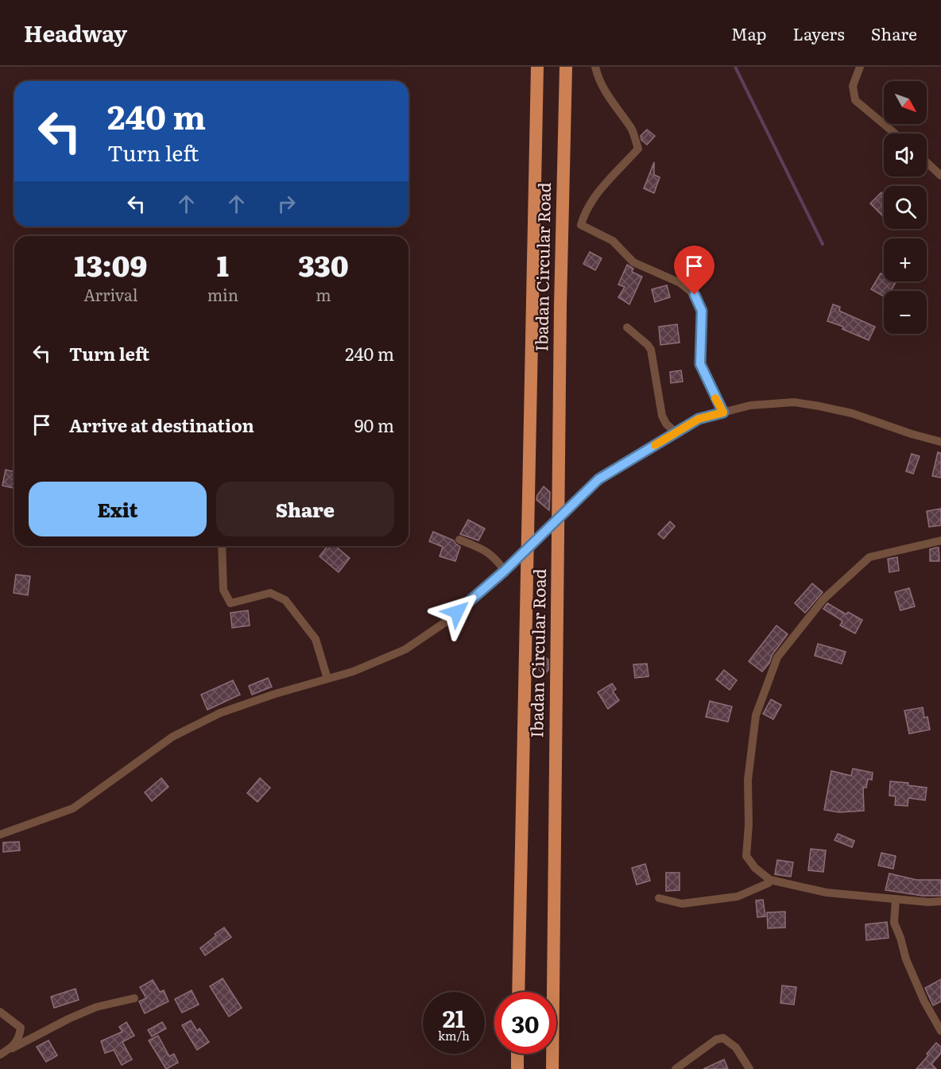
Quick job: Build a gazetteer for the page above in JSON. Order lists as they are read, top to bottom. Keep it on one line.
{"streets":{"highway":["Ibadan Circular Road"]},"north":"bottom right","page":{"header":"Headway","nav":["Map","Layers","Share"],"map_buttons":["+","−"],"turn":["240 m","Turn left"],"eta":["13:09","Arrival","1","min","330","m"],"list":[{"name":"Turn left","value":"240 m"},{"name":"Arrive at destination","value":"90 m"}],"buttons":["Exit","Share"],"speed":"21 km/h","limit":"30"}}
